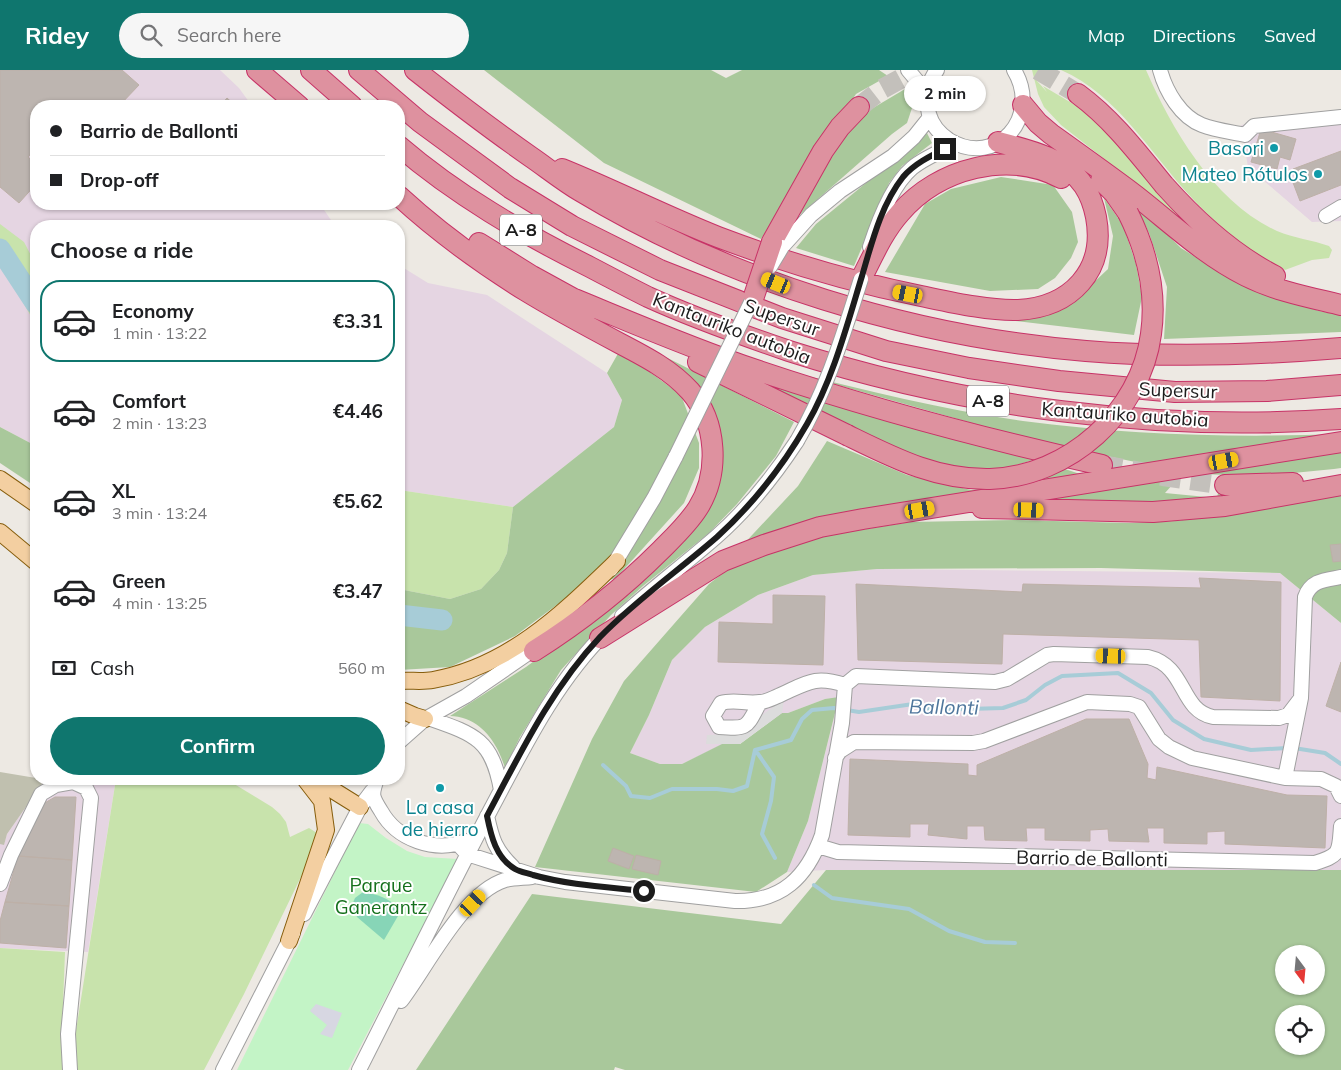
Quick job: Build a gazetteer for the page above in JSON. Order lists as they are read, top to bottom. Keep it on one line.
{"streets":{"highway":["A-8","Supersur","Kantauriko autobia"],"street":["Barrio de Ballonti"]},"water":["Ballonti"],"parks":["Parque Ganerantz"],"places":["Basori","Mateo Rótulos","La casa de hierro"],"north":"bottom","page":{"header":"Ridey","search":"Search here","nav":["Map","Directions","Saved"],"bubble":"2 min","banner":["Barrio de Ballonti","Drop-off"],"heading":"Choose a ride","list":[{"name":"Economy","note":"1 min · 13:22","value":"€3.31"},{"name":"Comfort","note":"2 min · 13:23","value":"€4.46"},{"name":"XL","note":"3 min · 13:24","value":"€5.62"},{"name":"Green","note":"4 min · 13:25","value":"€3.47"}],"pay":["Cash","560 m"],"buttons":"Confirm"}}
